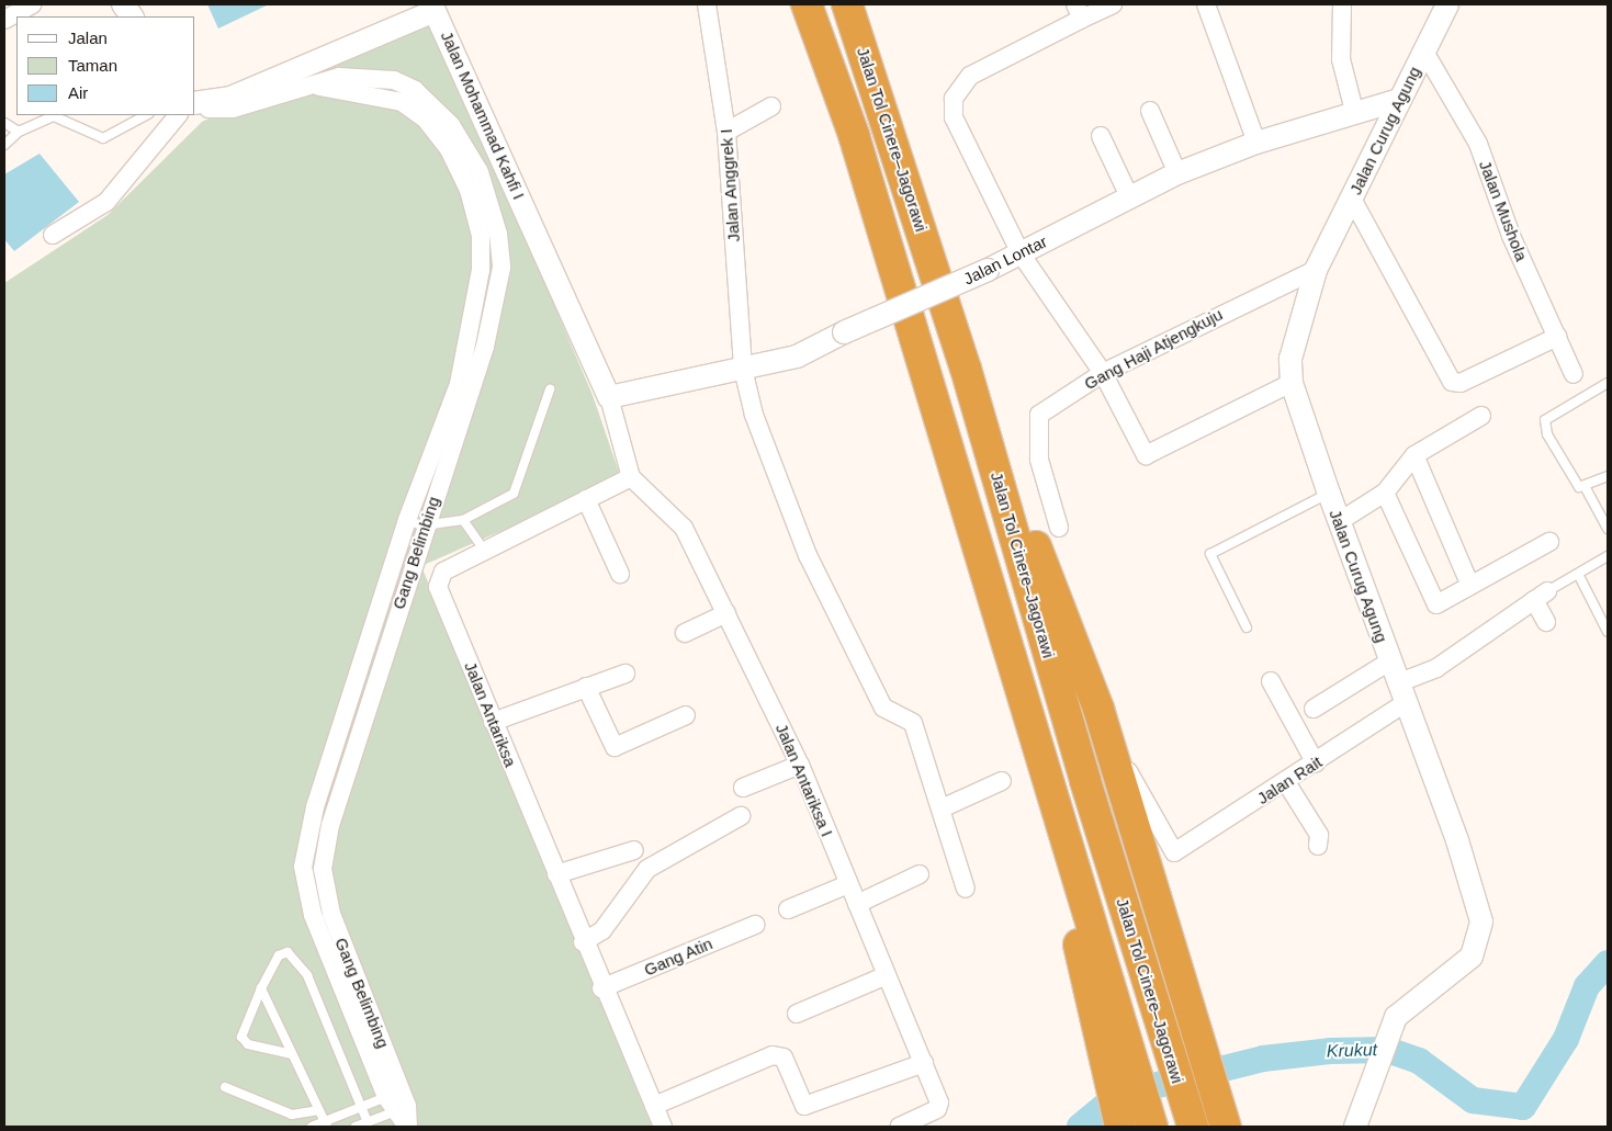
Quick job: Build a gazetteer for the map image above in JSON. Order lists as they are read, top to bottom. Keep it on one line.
{"streets":{"highway":["Jalan Tol Cinere–Jagorawi"],"street":["Jalan Mohammad Kahfi I","Jalan Curug Agung","Jalan Anggrek I","Jalan Mushola","Jalan Lontar","Gang Haji Atjengkuju","Gang Belimbing","Jalan Antariksa","Jalan Antariksa I","Jalan Rait","Gang Atin"]},"crossings":[["Jalan Mohammad Kahfi I","Jalan Lontar"],["Jalan Mohammad Kahfi I","Gang Belimbing"],["Jalan Curug Agung","Jalan Mushola"],["Jalan Curug Agung","Jalan Lontar"],["Jalan Curug Agung","Gang Haji Atjengkuju"],["Jalan Curug Agung","Jalan Rait"],["Jalan Anggrek I","Jalan Lontar"],["Jalan Antariksa","Jalan Antariksa I"],["Jalan Antariksa","Gang Atin"]],"water":["Krukut"],"legend":["Jalan","Taman","Air"]}
